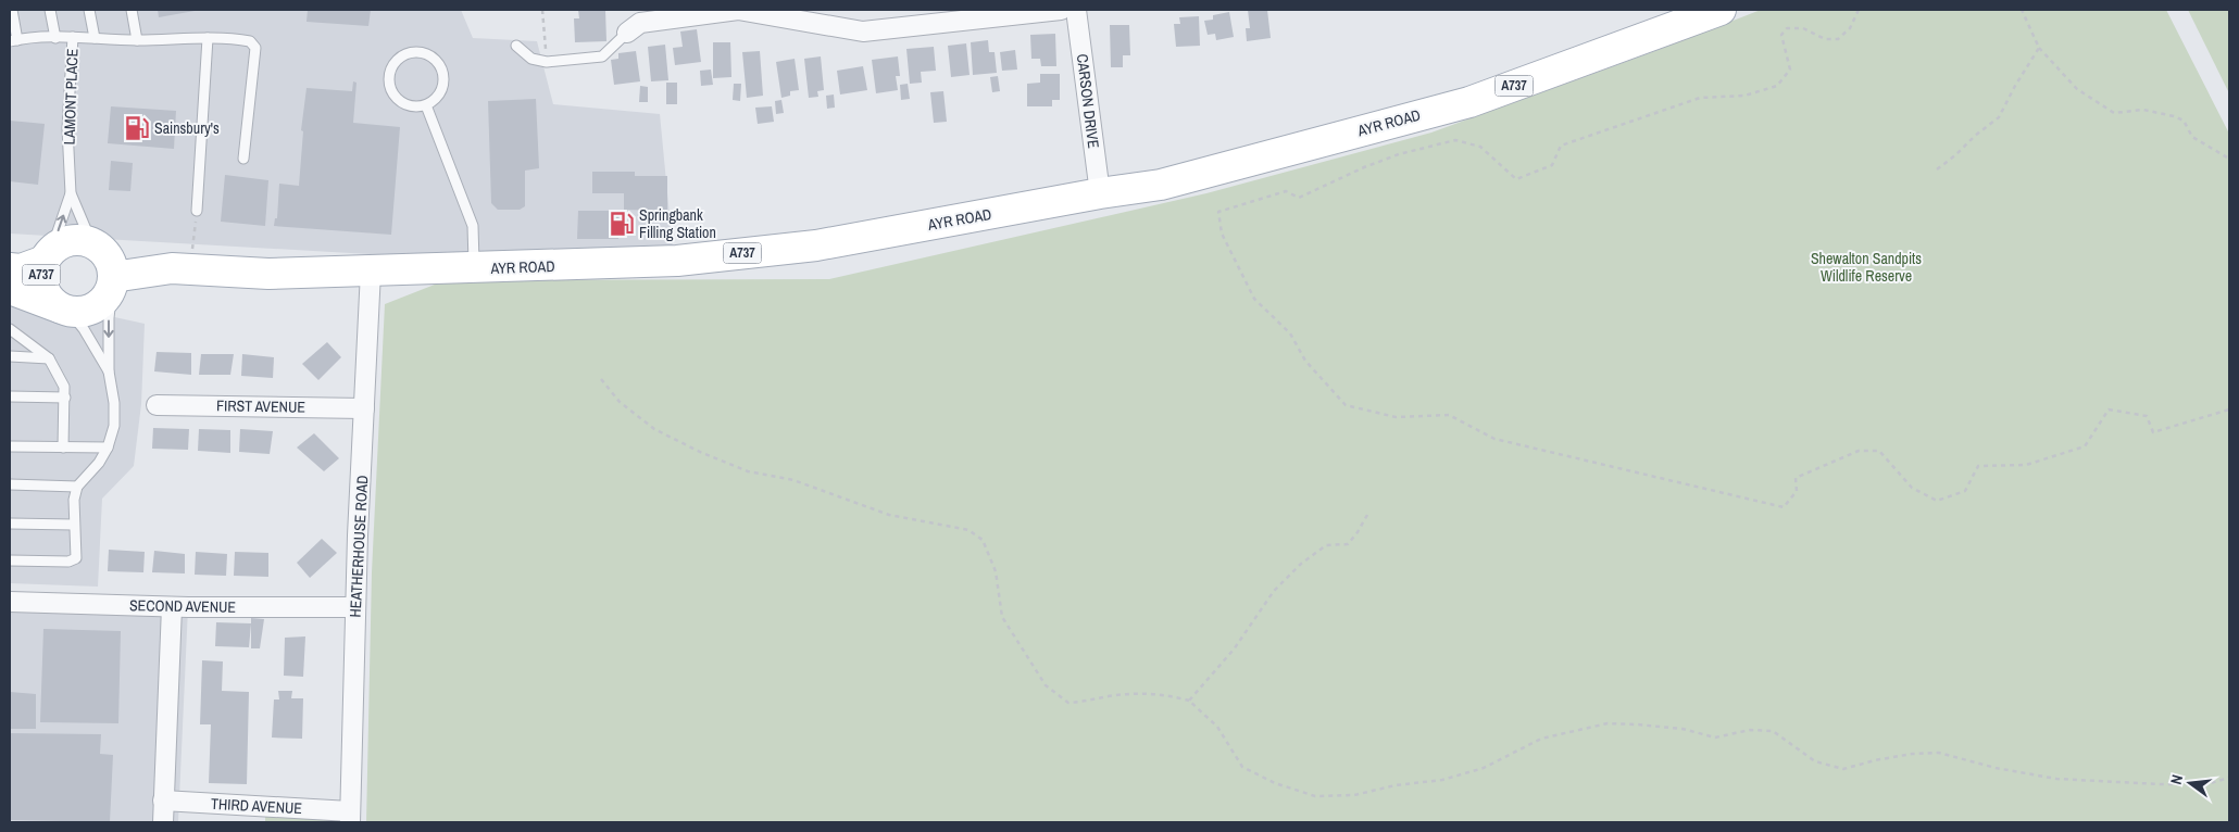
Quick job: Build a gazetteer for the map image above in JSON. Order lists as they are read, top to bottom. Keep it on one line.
{"streets":{"main road":["A737","AYR ROAD"],"street":["CARSON DRIVE","FIRST AVENUE","HEATHERHOUSE ROAD","SECOND AVENUE","THIRD AVENUE"],"lane":["LAMONT PLACE"]},"crossings":[["A737","LAMONT PLACE"],["A737","AYR ROAD"],["LAMONT PLACE","AYR ROAD"],["CARSON DRIVE","AYR ROAD"],["AYR ROAD","HEATHERHOUSE ROAD"],["FIRST AVENUE","HEATHERHOUSE ROAD"],["HEATHERHOUSE ROAD","SECOND AVENUE"],["HEATHERHOUSE ROAD","THIRD AVENUE"]],"parks":["Shewalton Sandpits Wildlife Reserve"],"places":{"fuel station":["Sainsbury's","Springbank Filling Station"]},"north":"left"}
